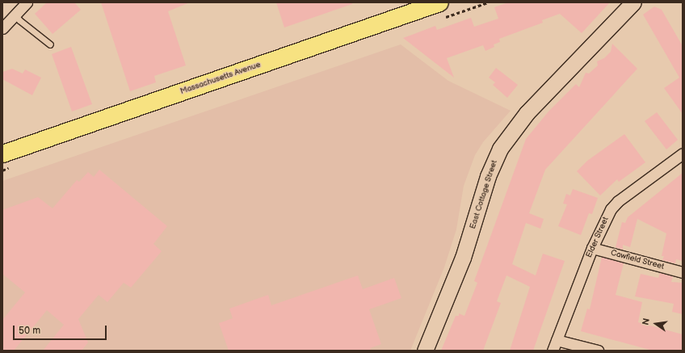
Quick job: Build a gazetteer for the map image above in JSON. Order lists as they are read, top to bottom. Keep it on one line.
{"streets":{"main road":["Massachusetts Avenue"],"street":["East Cottage Street","Elder Street","Cawfield Street"]},"crossings":[["Elder Street","Cawfield Street"]],"scale_bar":"50 m","north":"left"}
